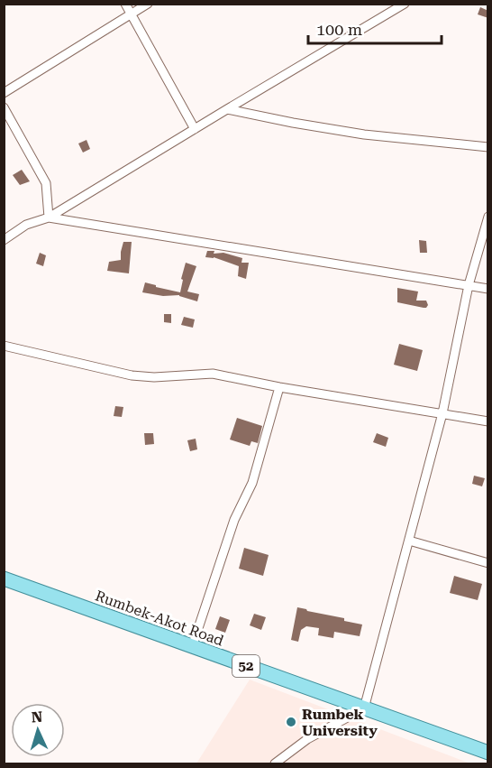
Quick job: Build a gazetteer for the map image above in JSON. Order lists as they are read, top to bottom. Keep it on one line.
{"streets":{"main road":["Rumbek-Akot Road","52"]},"places":["Rumbek University"],"scale_bar":"100 m","north":"top"}
